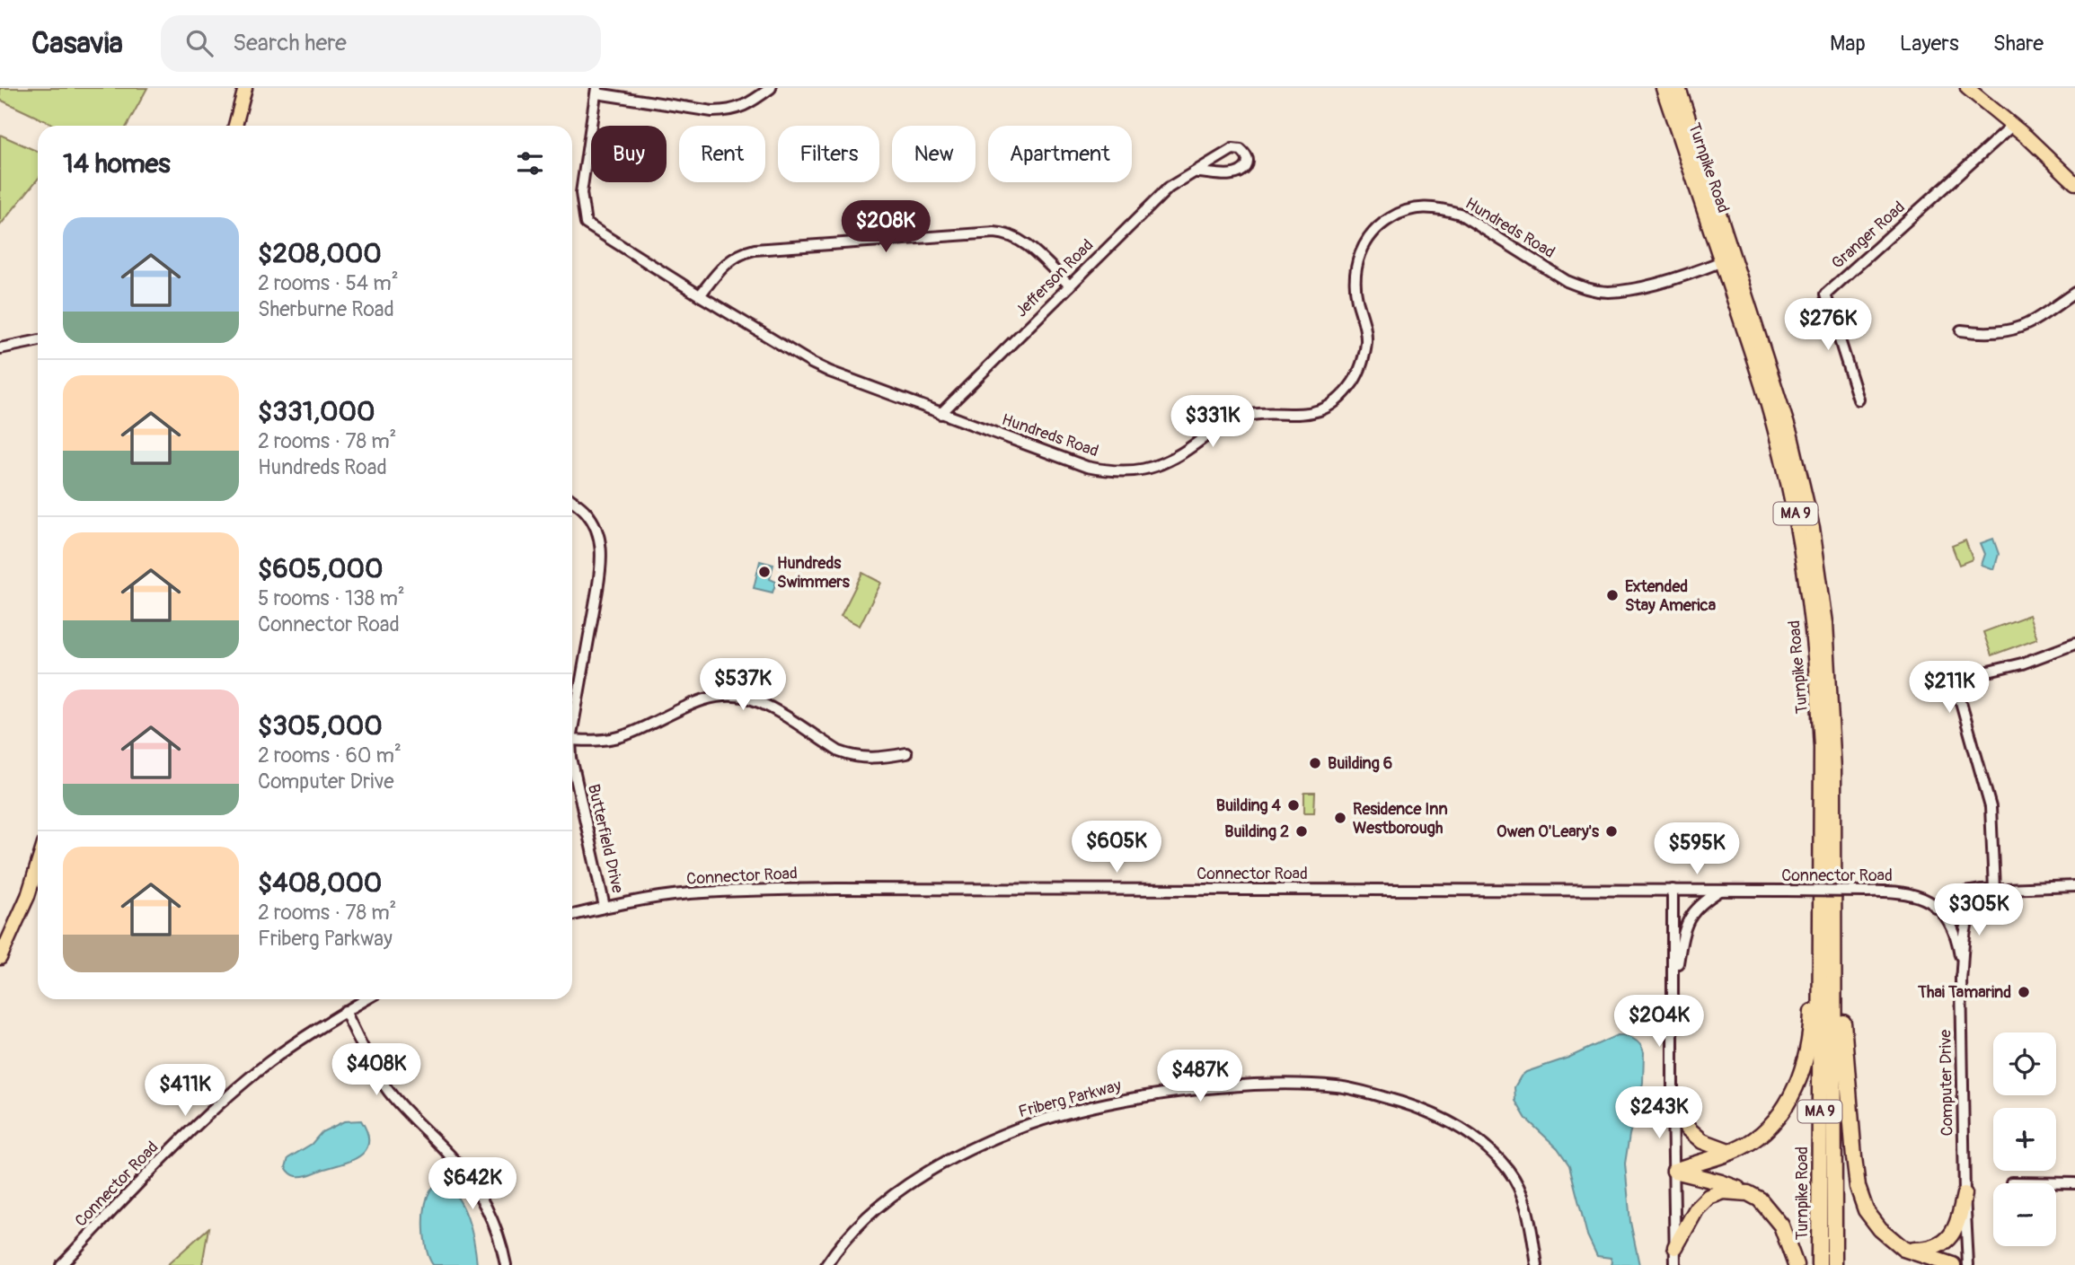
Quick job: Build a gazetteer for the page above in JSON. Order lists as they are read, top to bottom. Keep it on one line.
{"streets":{"highway":["Turnpike Road","MA 9"],"street":["Hundreds Road","Granger Road","Jefferson Road","Butterfield Drive","Connector Road","Computer Drive","Friberg Parkway"]},"crossings":[["Turnpike Road","Hundreds Road"],["Hundreds Road","Jefferson Road"],["Butterfield Drive","Connector Road"],["Connector Road","Computer Drive"]],"places":["Hundreds Swimmers","Extended Stay America","Building 6","Building 4","Residence Inn Westborough","Building 2","Owen O'Leary's","Thai Tamarind"],"page":{"header":"Casavia","search":"Search here","nav":["Map","Layers","Share"],"chip":["Buy","Rent","Filters","New","Apartment"],"heading":"14 homes","price":["$208K","$276K","$331K","$537K","$211K","$605K","$595K","$305K","$204K","$408K","$487K","$411K","$243K","$642K"],"list":[{"name":"$208,000","note":"2 rooms · 54 m² · Sherburne Road"},{"name":"$331,000","note":"2 rooms · 78 m² · Hundreds Road"},{"name":"$605,000","note":"5 rooms · 138 m² · Connector Road"},{"name":"$305,000","note":"2 rooms · 60 m² · Computer Drive"},{"name":"$408,000","note":"2 rooms · 78 m² · Friberg Parkway"}],"map_buttons":["+","−"]}}
